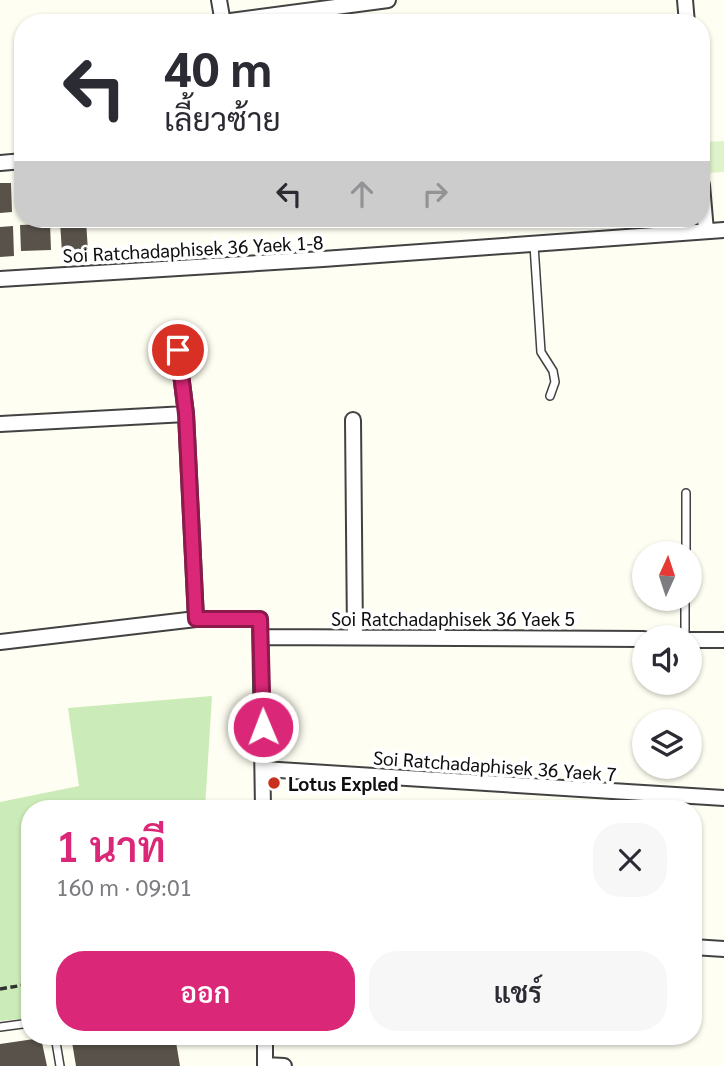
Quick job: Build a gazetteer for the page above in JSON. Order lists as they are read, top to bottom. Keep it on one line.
{"streets":{"street":["Soi Ratchadaphisek 36 Yaek 1-8","Soi Ratchadaphisek 36 Yaek 5","Soi Ratchadaphisek 36 Yaek 7"]},"places":["Lotus Expled"],"north":"top","page":{"turn":["40 m","เลี้ยวซ้าย"],"heading":["1 นาที","160 m · 09:01"],"buttons":["ออก","แชร์"]}}
